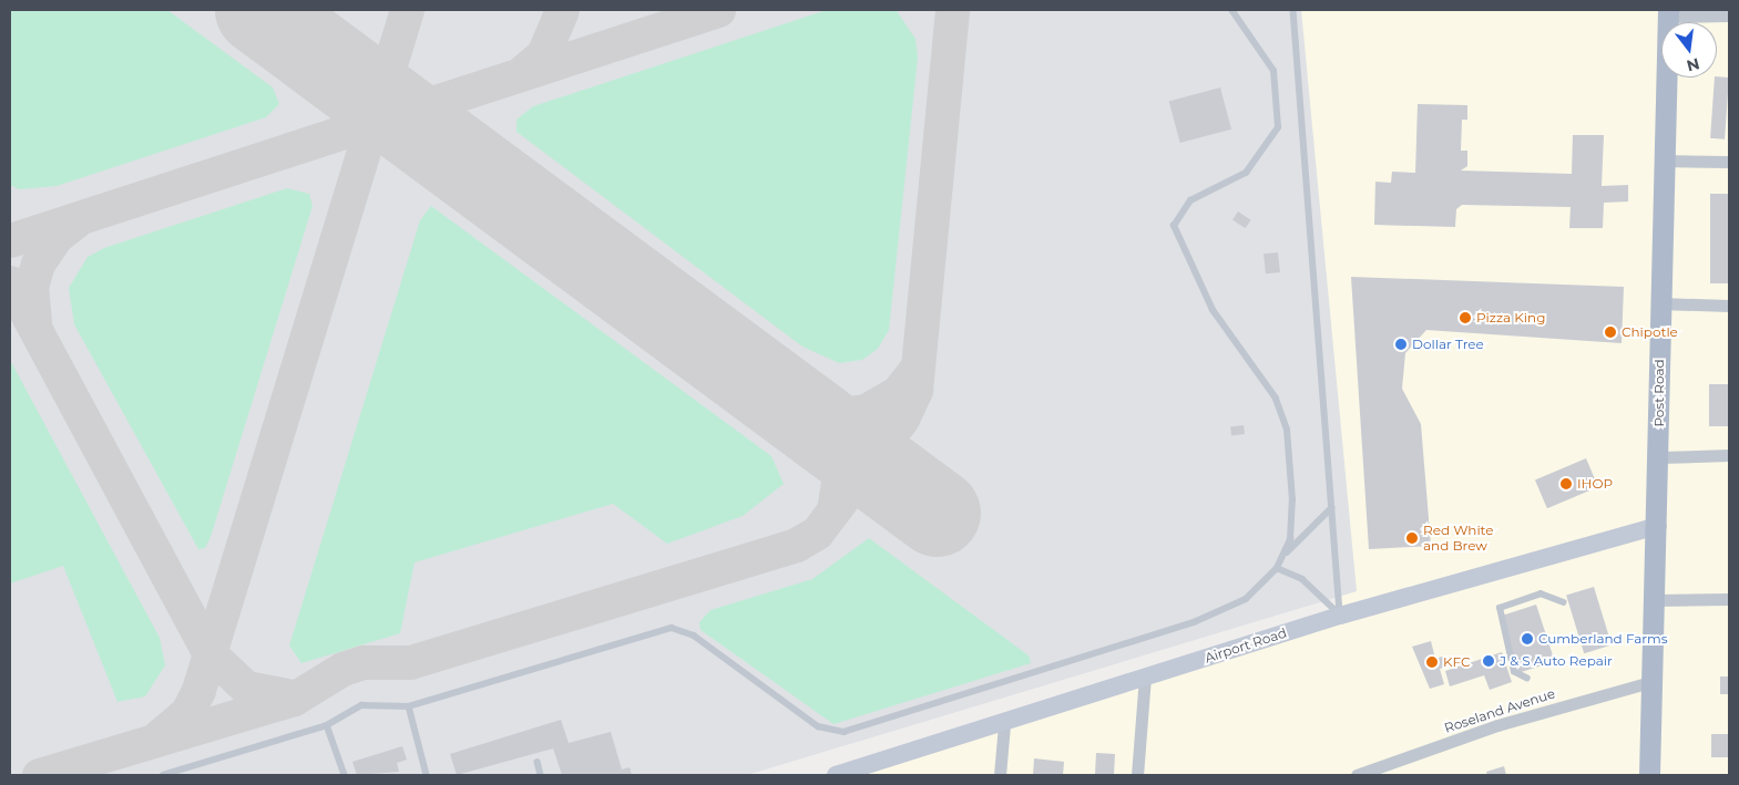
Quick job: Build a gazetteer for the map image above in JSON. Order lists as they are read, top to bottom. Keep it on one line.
{"streets":{"main road":["Post Road","Airport Road"],"street":["Roseland Avenue"]},"crossings":[["Post Road","Airport Road"],["Post Road","Roseland Avenue"]],"places":["Pizza King","Chipotle","Dollar Tree","IHOP","Red White and Brew","Cumberland Farms","J & S Auto Repair","KFC"],"north":"bottom"}
